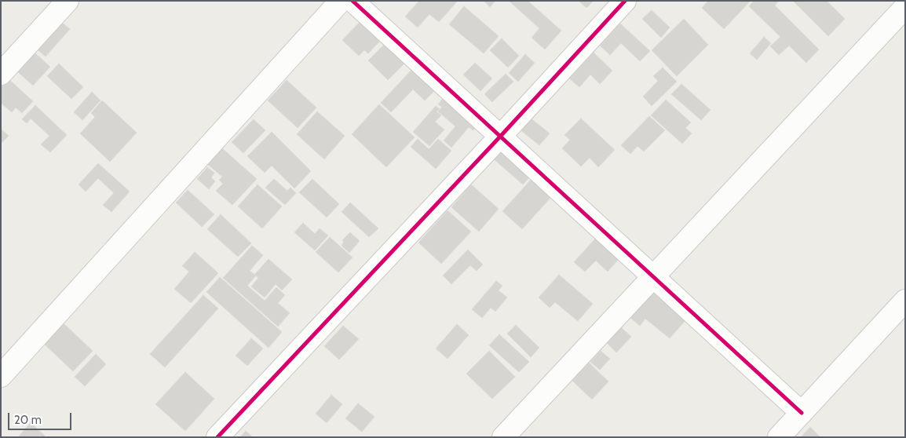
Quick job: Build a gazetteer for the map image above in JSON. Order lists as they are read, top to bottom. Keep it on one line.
{"scale_bar":"20 m"}
